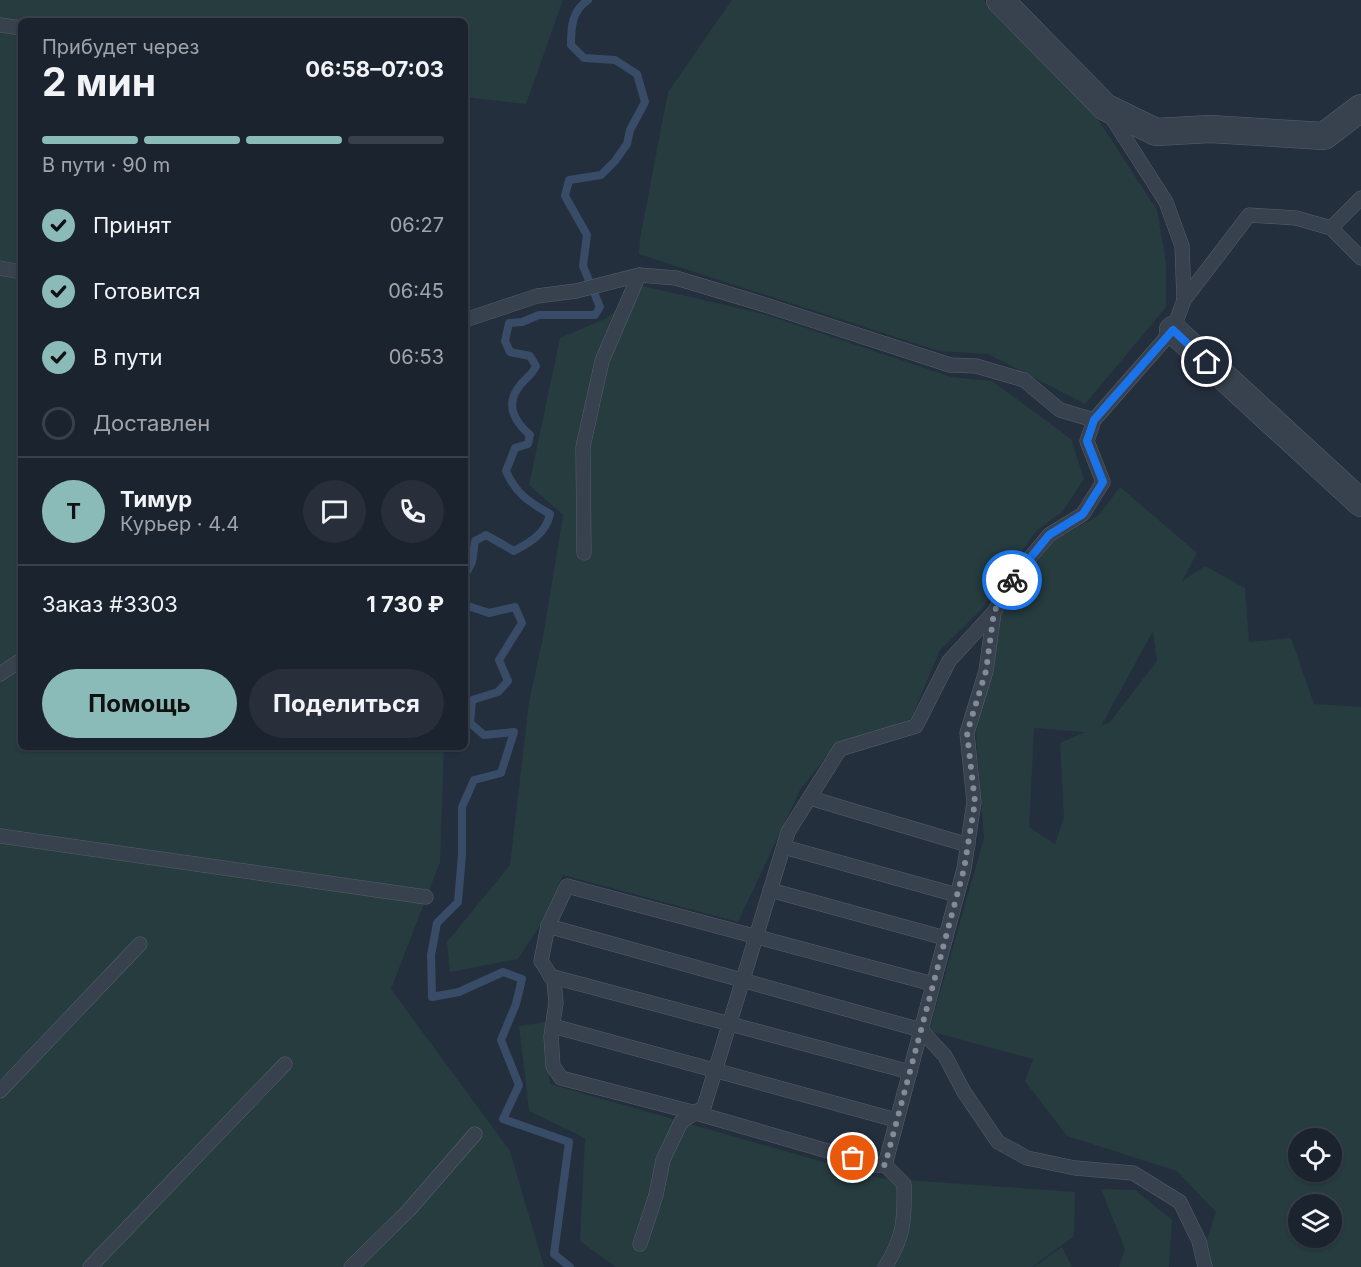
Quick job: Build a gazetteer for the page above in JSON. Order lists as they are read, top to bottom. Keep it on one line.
{"page":{"heading":["2 мин","Прибудет через","06:58–07:03"],"panel":["Тимур","Курьер · 4.4","Заказ #3303","1 730 ₽"],"bar":"В пути · 90 m","list":[["Принят","06:27"],["Готовится","06:45"],["В пути","06:53"],"Доставлен"],"round":"Т","buttons":["Помощь","Поделиться"]}}
